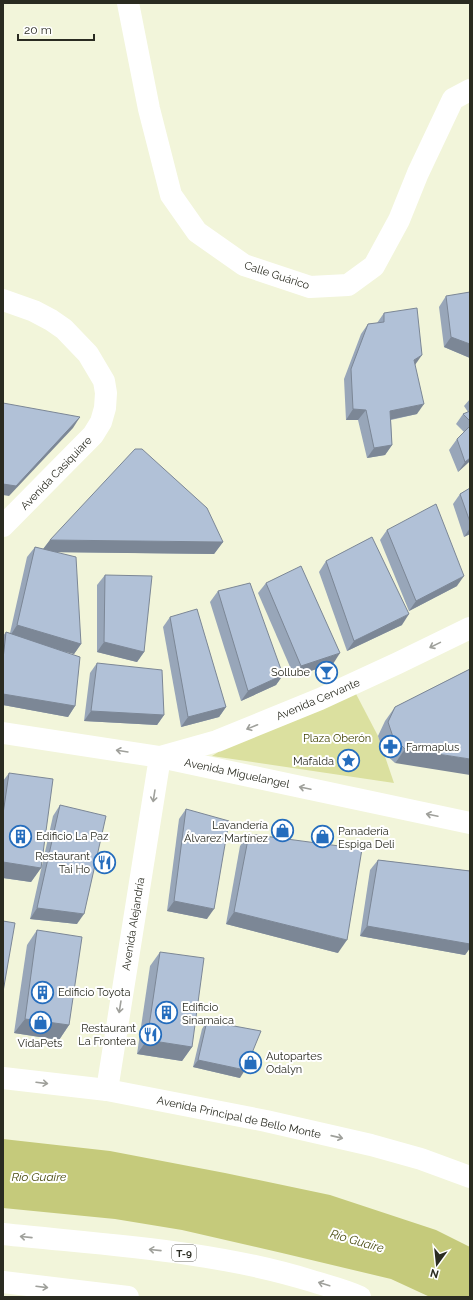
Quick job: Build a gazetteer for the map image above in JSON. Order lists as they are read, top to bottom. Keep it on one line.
{"streets":{"main road":["Calle Guárico","Avenida Casiquiare","Avenida Cervante","Avenida Miguelangel","Avenida Alejandría","Avenida Principal de Bello Monte","T-9"]},"crossings":[["Avenida Cervante","Avenida Miguelangel"],["Avenida Cervante","Avenida Alejandría"],["Avenida Miguelangel","Avenida Alejandría"],["Avenida Alejandría","Avenida Principal de Bello Monte"]],"one_way":["Avenida Cervante","Avenida Miguelangel","Avenida Alejandría"],"water":["Río Guaire"],"parks":["Plaza Oberón"],"places":{"bar":["Sollube"],"pharmacy":["Farmaplus"],"place":["Mafalda"],"shop":["Lavandería Álvarez Martínez","Panadería Espiga Deli","VidaPets","Autopartes Odalyn"],"building":["Edificio La Paz","Edificio Toyota","Edificio Sinamaica"],"restaurant":["Restaurant Tai Ho","Restaurant La Frontera"]},"scale_bar":"20 m","north":"bottom"}
